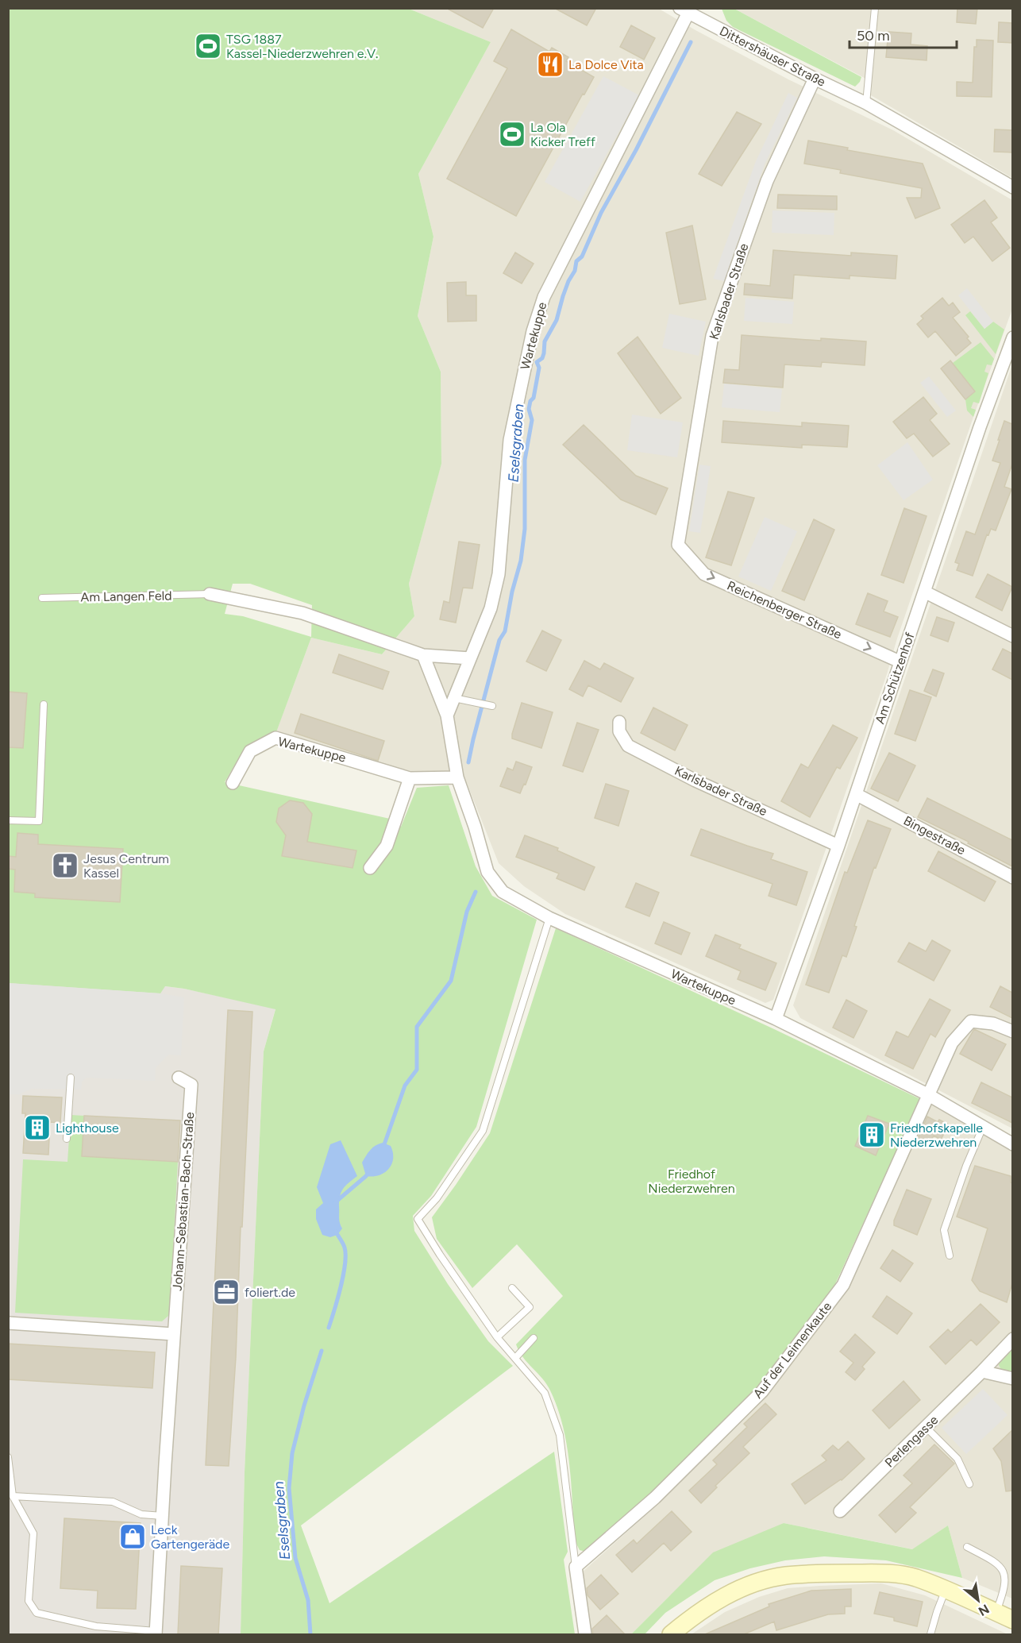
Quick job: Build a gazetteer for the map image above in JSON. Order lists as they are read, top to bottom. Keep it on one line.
{"streets":{"street":["Dittershäuser Straße","Karlsbader Straße","Wartekuppe","Reichenberger Straße","Am Schützenhof","Bingestraße","Johann-Sebastian-Bach-Straße","Auf der Leimenkaute","Perlengasse"],"lane":["Am Langen Feld"]},"crossings":[["Dittershäuser Straße","Karlsbader Straße"],["Dittershäuser Straße","Wartekuppe"],["Karlsbader Straße","Reichenberger Straße"],["Karlsbader Straße","Am Schützenhof"],["Wartekuppe","Am Schützenhof"],["Wartekuppe","Auf der Leimenkaute"],["Reichenberger Straße","Am Schützenhof"],["Am Schützenhof","Bingestraße"]],"one_way":["Reichenberger Straße"],"water":["Eselsgraben"],"parks":["Friedhof Niederzwehren"],"places":{"sports":["TSG 1887 Kassel-Niederzwehren e.V.","La Ola Kicker Treff"],"restaurant":["La Dolce Vita"],"church":["Jesus Centrum Kassel"],"building":["Lighthouse","Friedhofskapelle Niederzwehren"],"office":["foliert.de"],"shop":["Leck Gartengeräde"]},"scale_bar":"50 m","north":"bottom right"}
